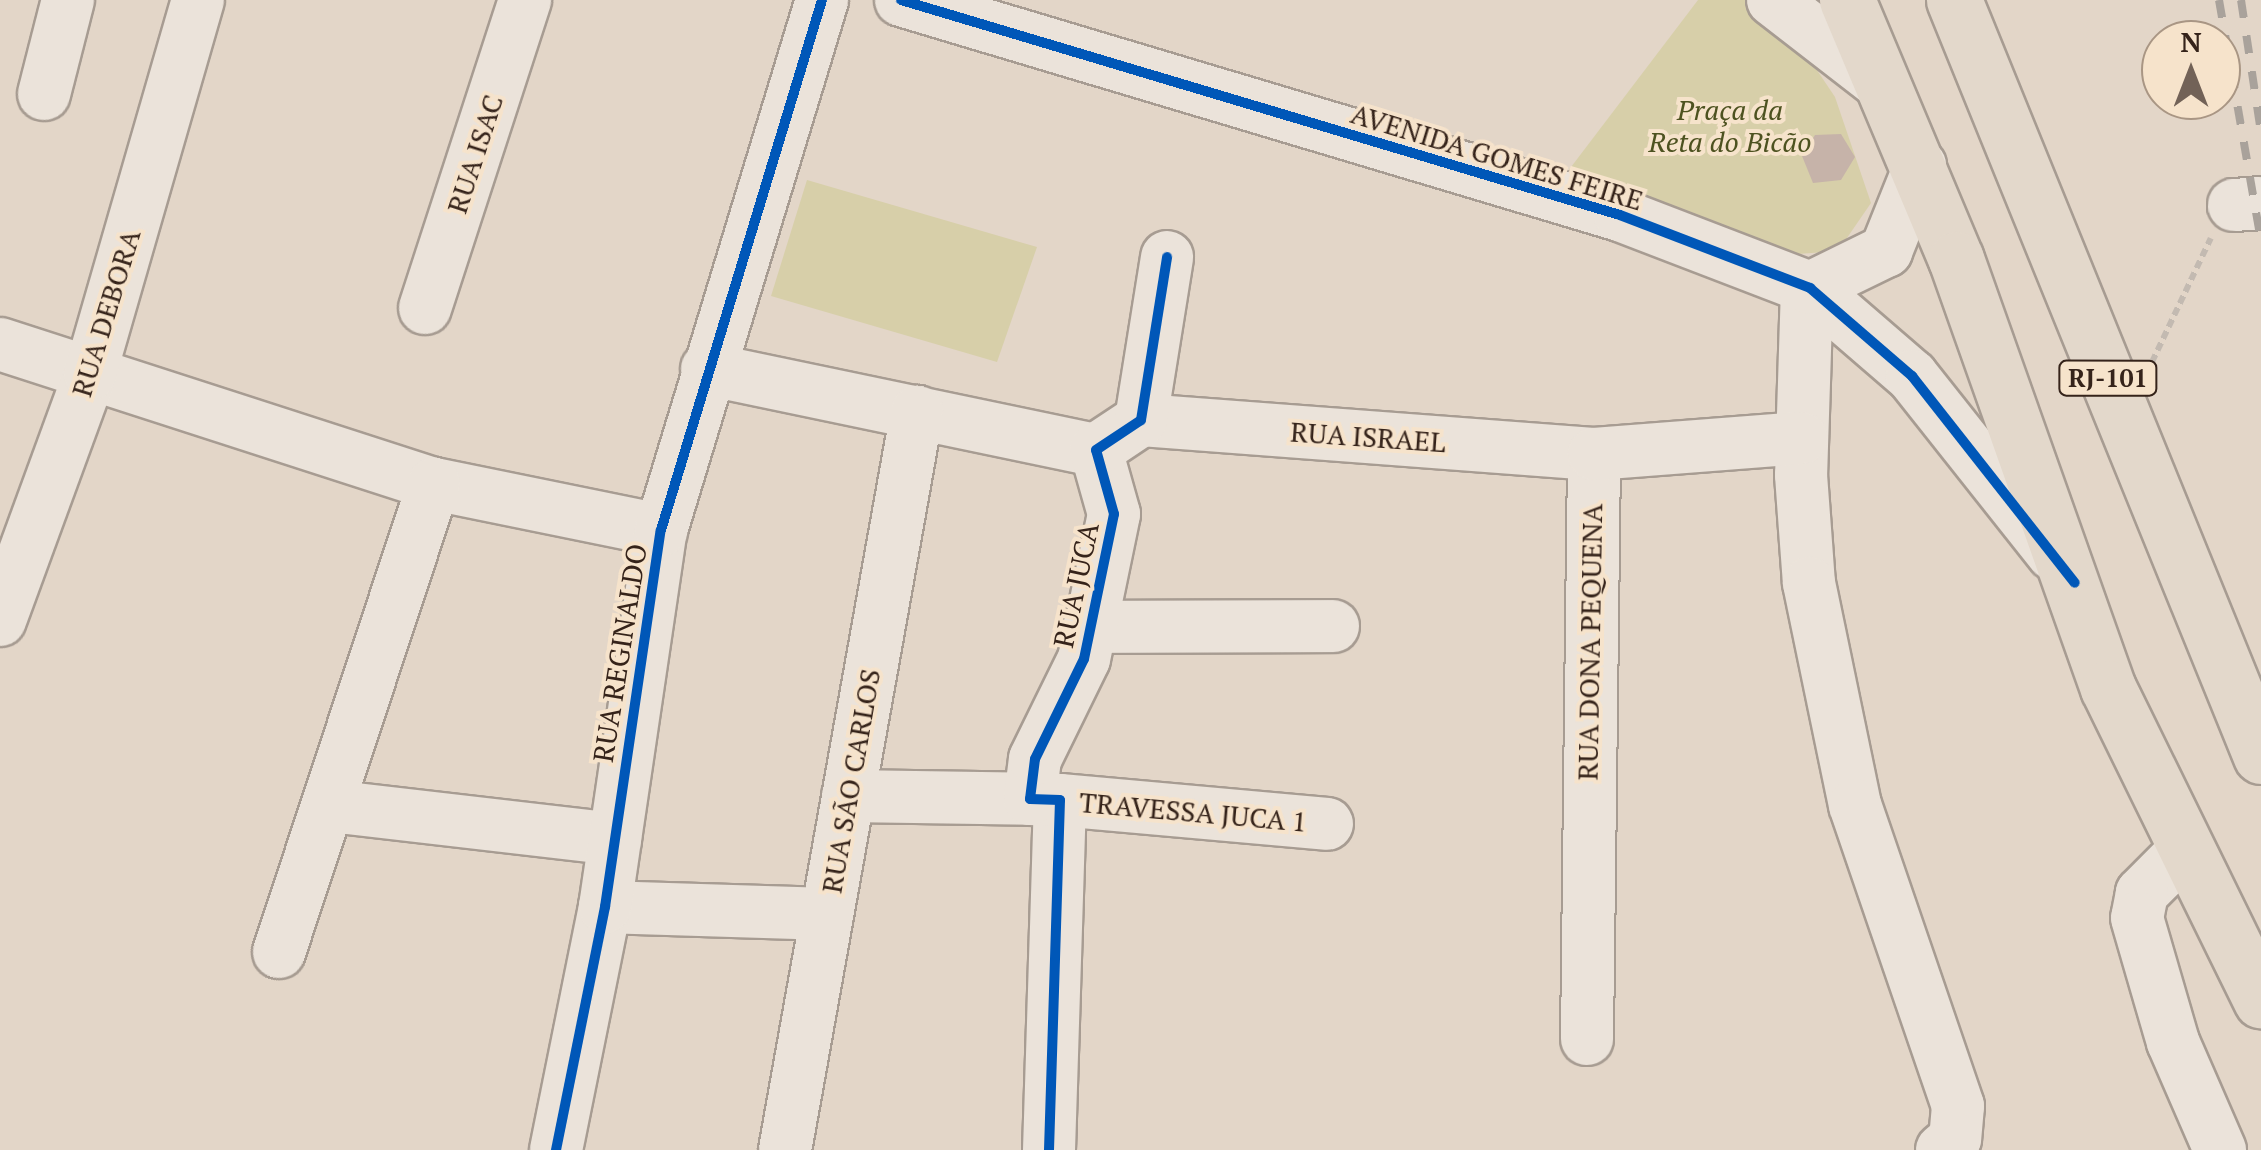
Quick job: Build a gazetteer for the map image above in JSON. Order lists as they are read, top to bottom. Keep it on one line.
{"streets":{"main road":["RJ-101"],"street":["RUA ISAC","AVENIDA GOMES FEIRE","RUA DEBORA","RUA ISRAEL","RUA JUCA","RUA DONA PEQUENA","RUA REGINALDO","RUA SÃO CARLOS","TRAVESSA JUCA 1"]},"crossings":[["RUA ISRAEL","RUA DONA PEQUENA"],["RUA JUCA","TRAVESSA JUCA 1"],["RUA SÃO CARLOS","TRAVESSA JUCA 1"]],"parks":["Praça da Reta do Bicão"],"north":"top"}
